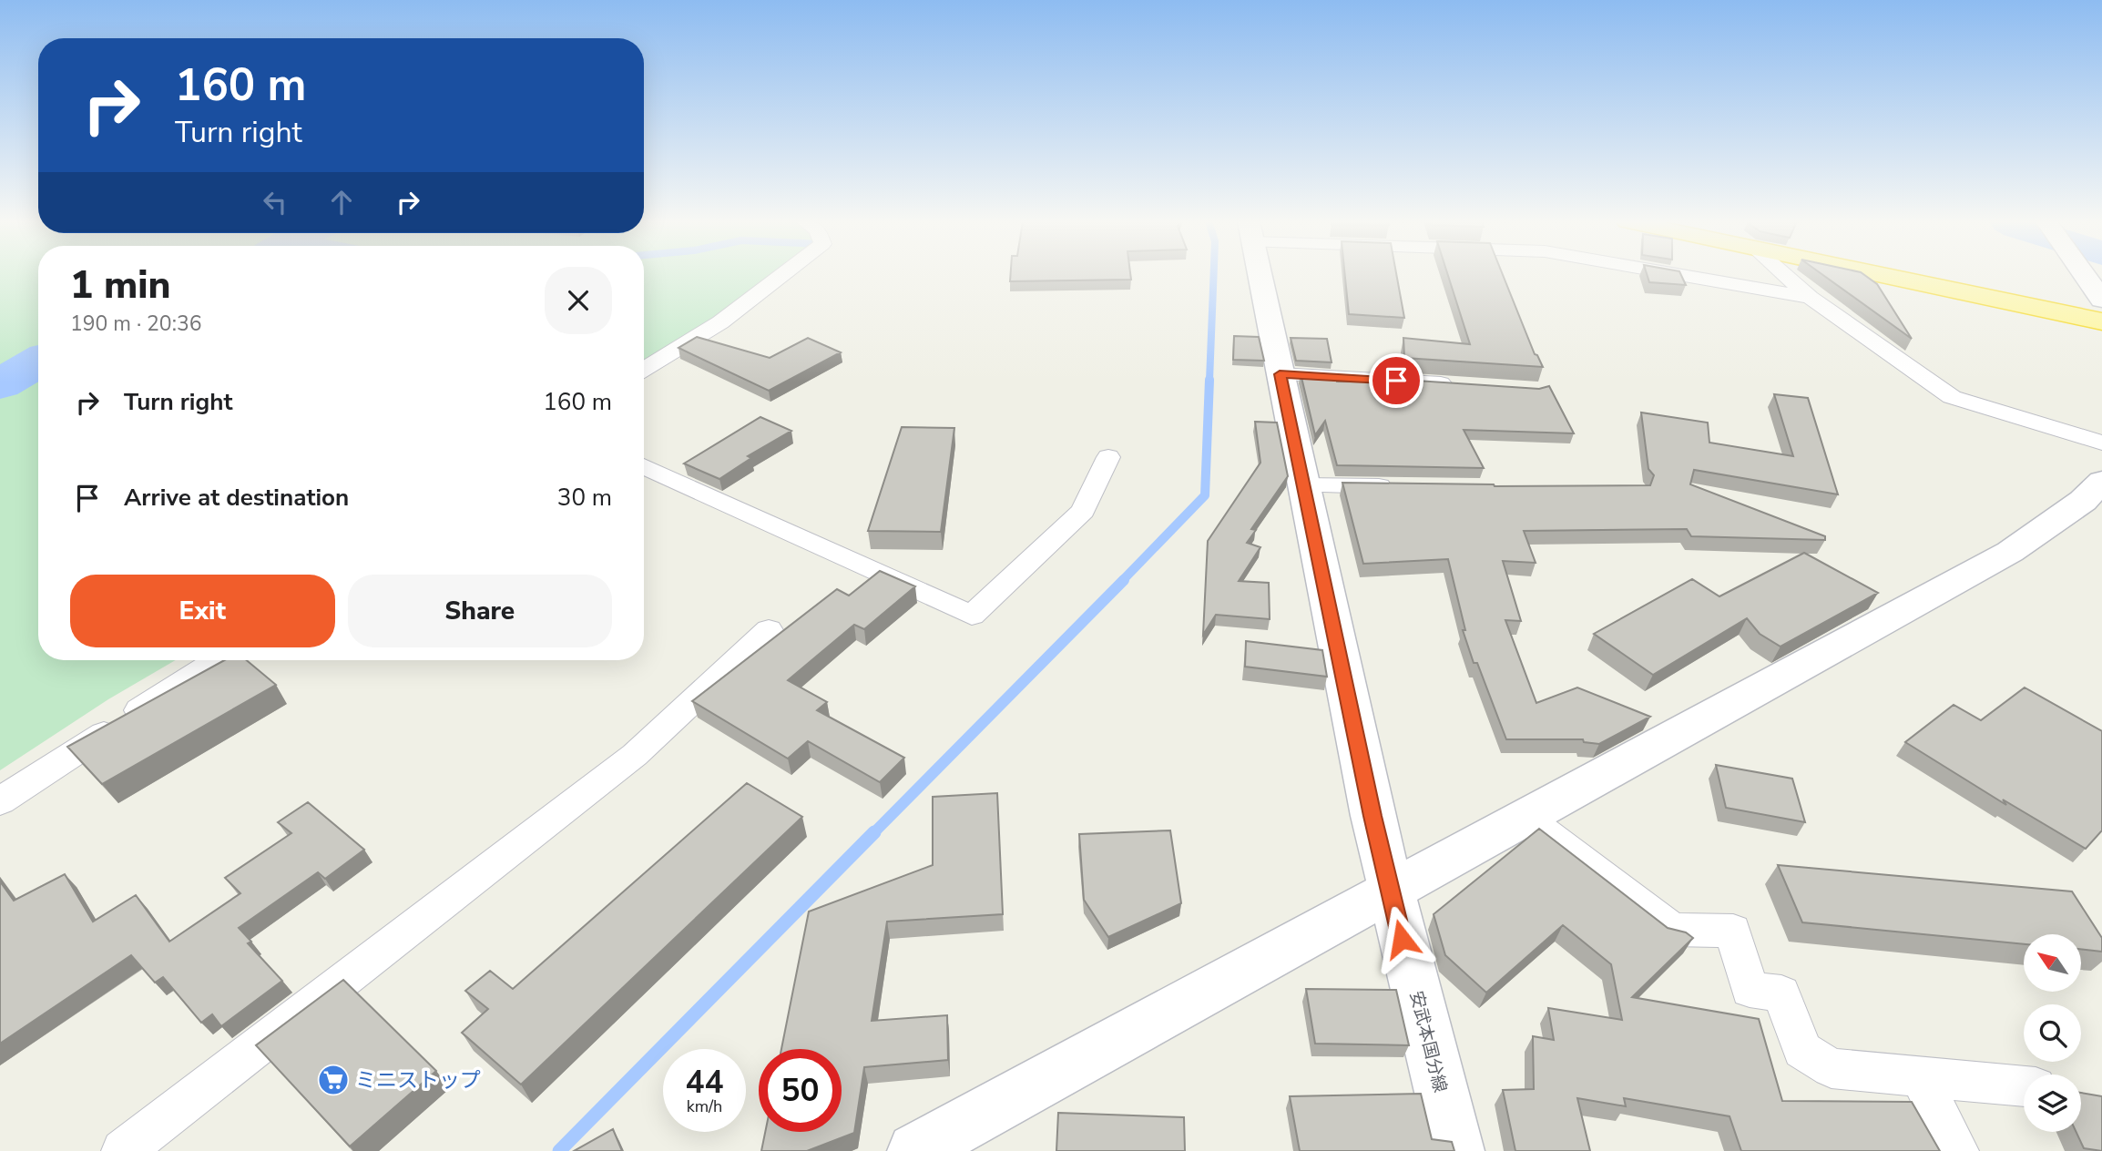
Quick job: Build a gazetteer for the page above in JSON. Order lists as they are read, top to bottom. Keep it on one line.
{"streets":{"street":["安武本国分線"]},"places":{"supermarket":["ミニストップ"]},"north":"top left","page":{"turn":["160 m","Turn right"],"heading":["1 min","190 m · 20:36"],"list":[{"name":"Turn right","value":"160 m"},{"name":"Arrive at destination","value":"30 m"}],"buttons":["Exit","Share"],"speed":"44 km/h","limit":"50"}}
